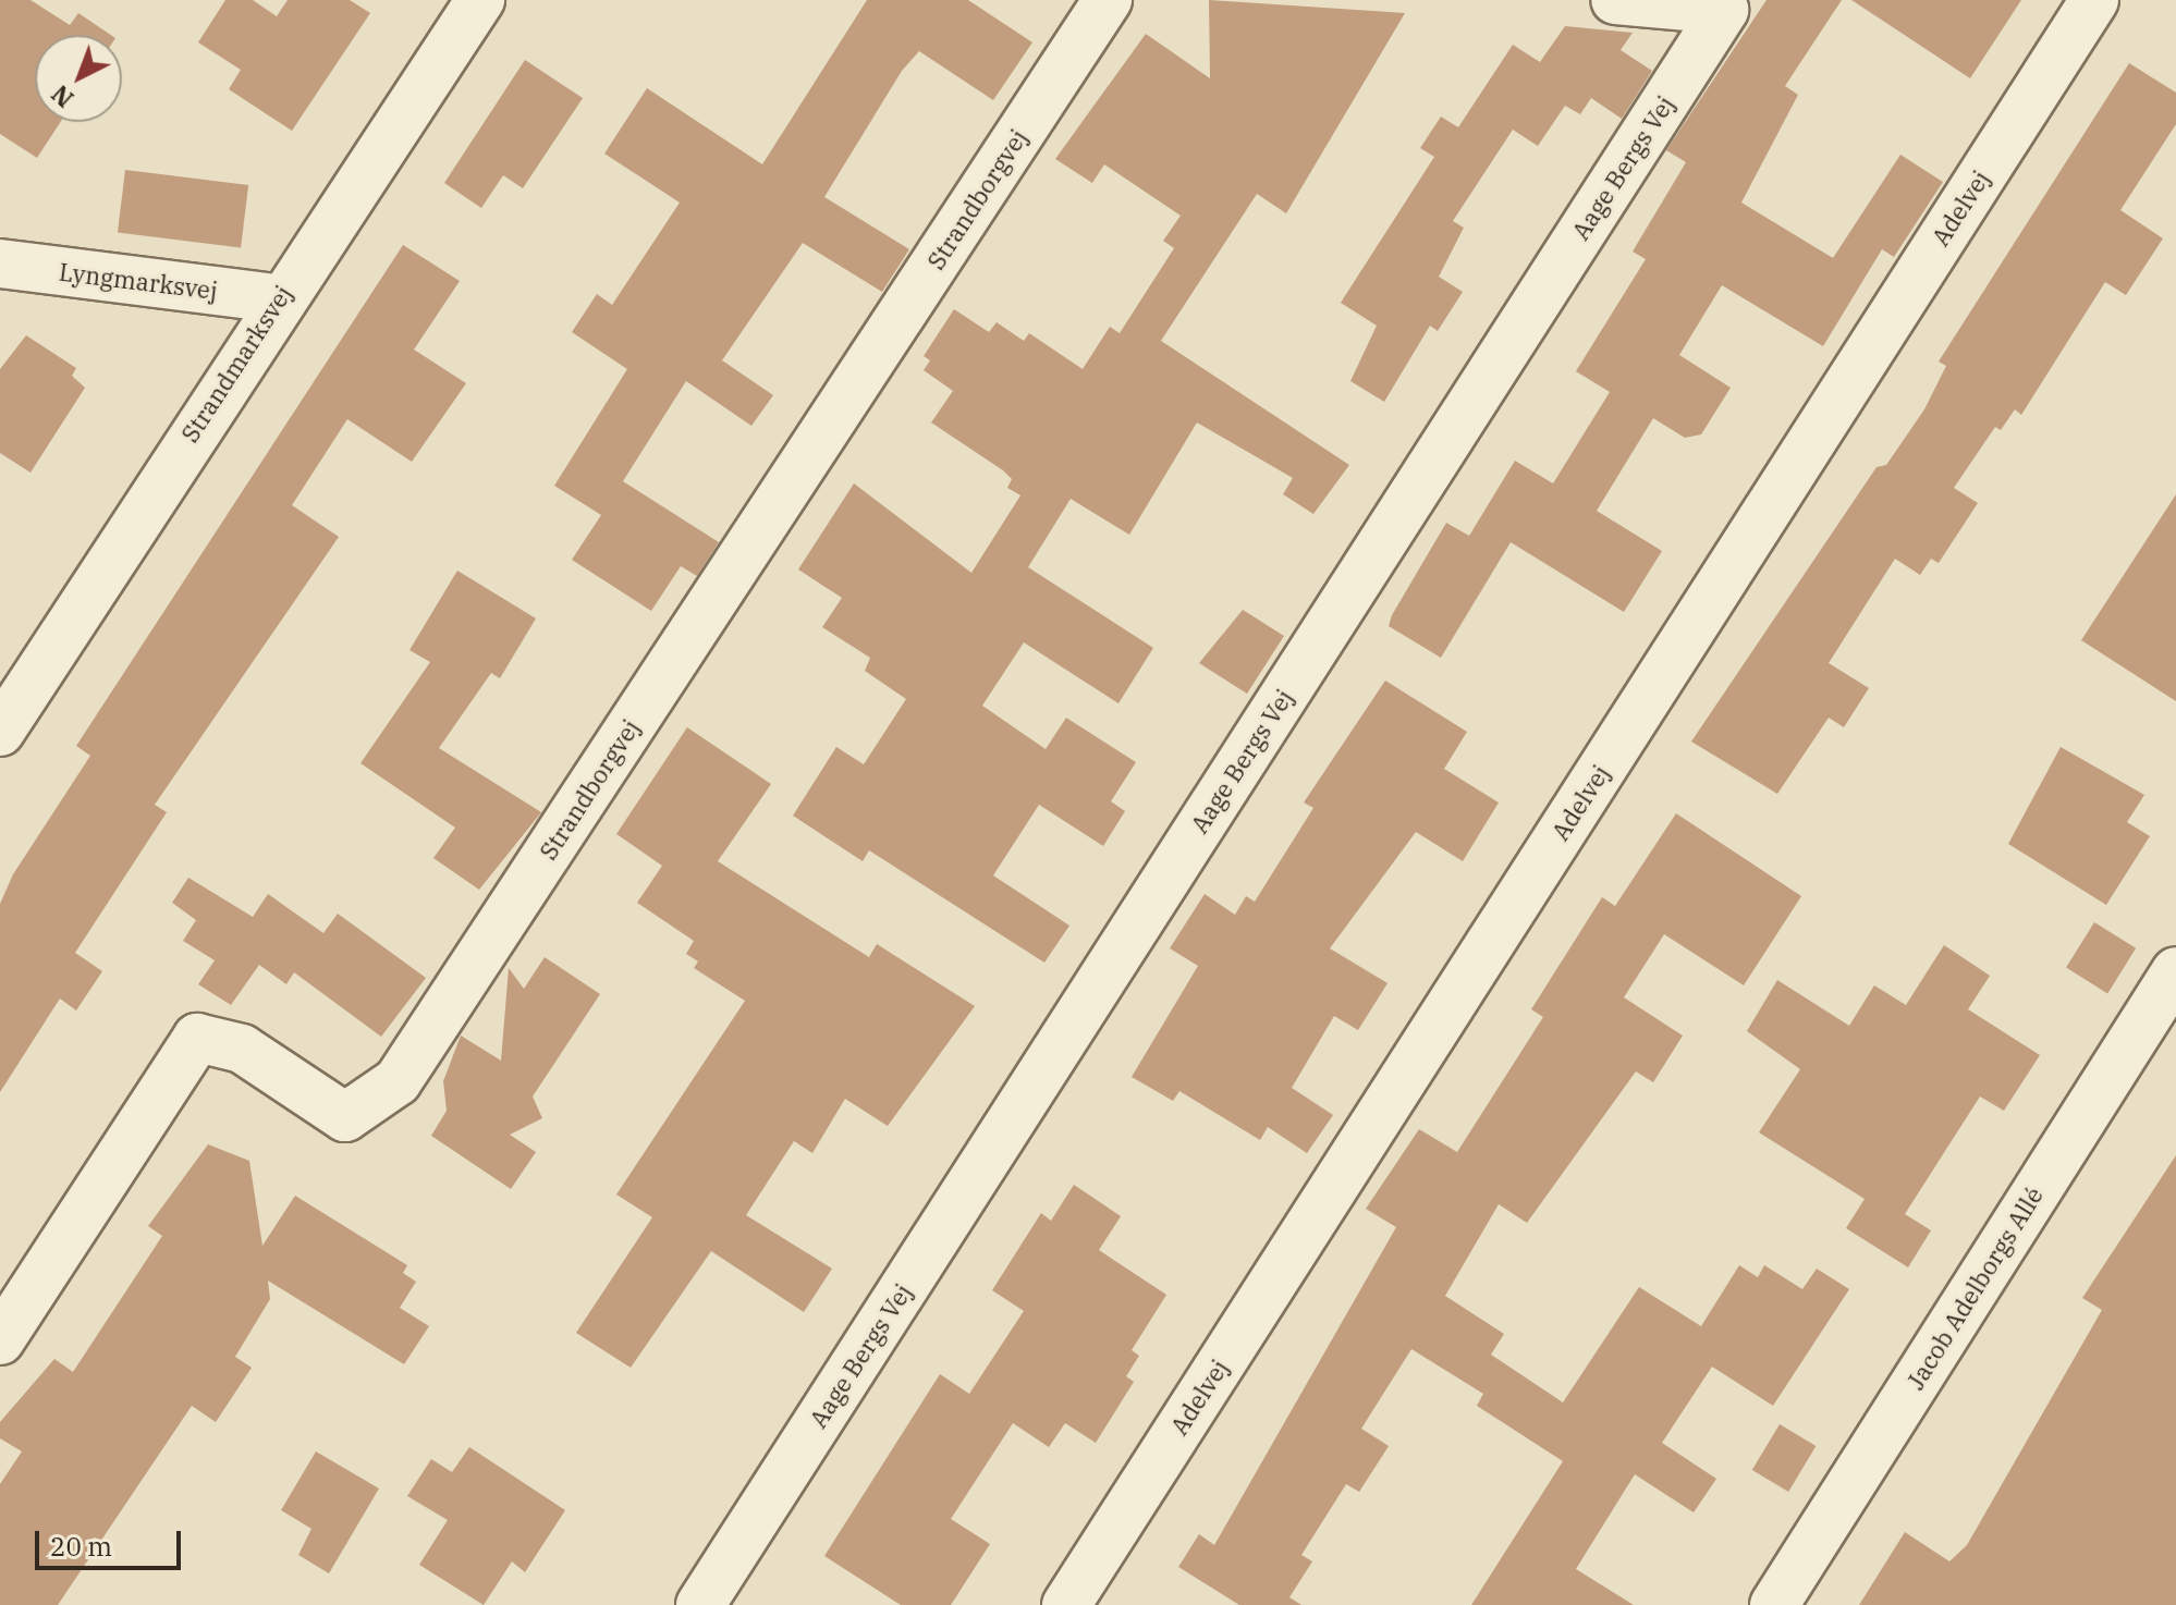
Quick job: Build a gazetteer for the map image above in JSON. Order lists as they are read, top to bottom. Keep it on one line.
{"streets":{"street":["Aage Bergs Vej","Strandborgvej","Adelvej","Lyngmarksvej","Strandmarksvej","Jacob Adelborgs Allé"]},"crossings":[["Lyngmarksvej","Strandmarksvej"]],"scale_bar":"20 m","north":"bottom left"}
